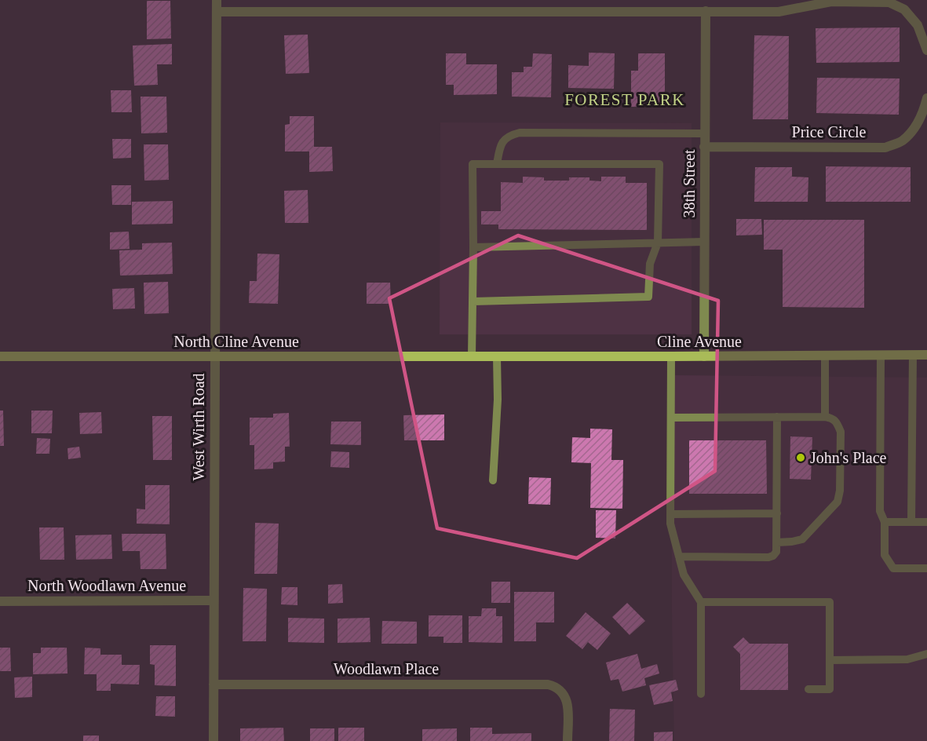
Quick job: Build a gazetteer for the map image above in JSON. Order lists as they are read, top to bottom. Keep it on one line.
{"streets":{"street":["Price Circle","38th Street","North Cline Avenue","Cline Avenue","West Wirth Road","North Woodlawn Avenue","Woodlawn Place"]},"crossings":[["Price Circle","38th Street"],["38th Street","Cline Avenue"],["North Cline Avenue","Cline Avenue"],["North Cline Avenue","West Wirth Road"],["West Wirth Road","North Woodlawn Avenue"],["West Wirth Road","Woodlawn Place"]],"districts":["FOREST PARK"],"places":["John's Place"]}
